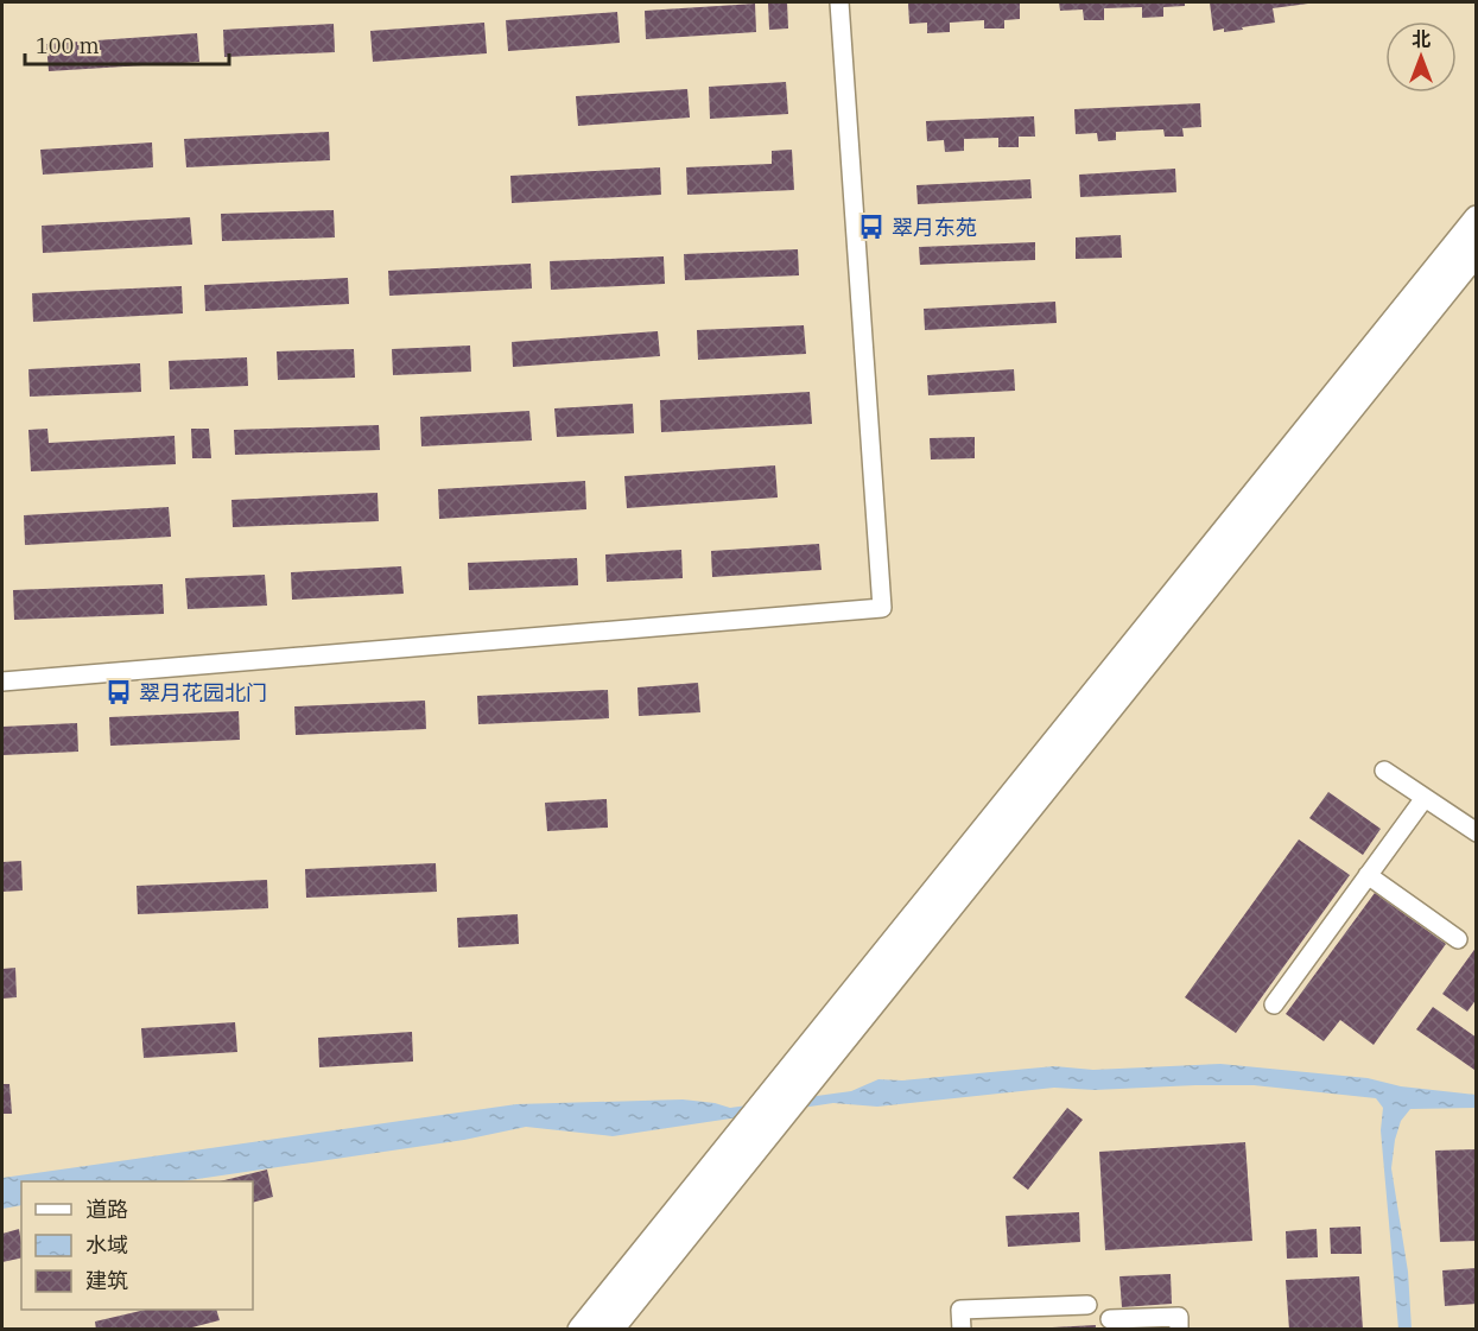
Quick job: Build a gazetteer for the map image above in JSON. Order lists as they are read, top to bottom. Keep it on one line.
{"places":{"bus stop":["翠月东苑","翠月花园北门"]},"legend":["道路","水域","建筑"],"scale_bar":"100 m","north":"top"}
